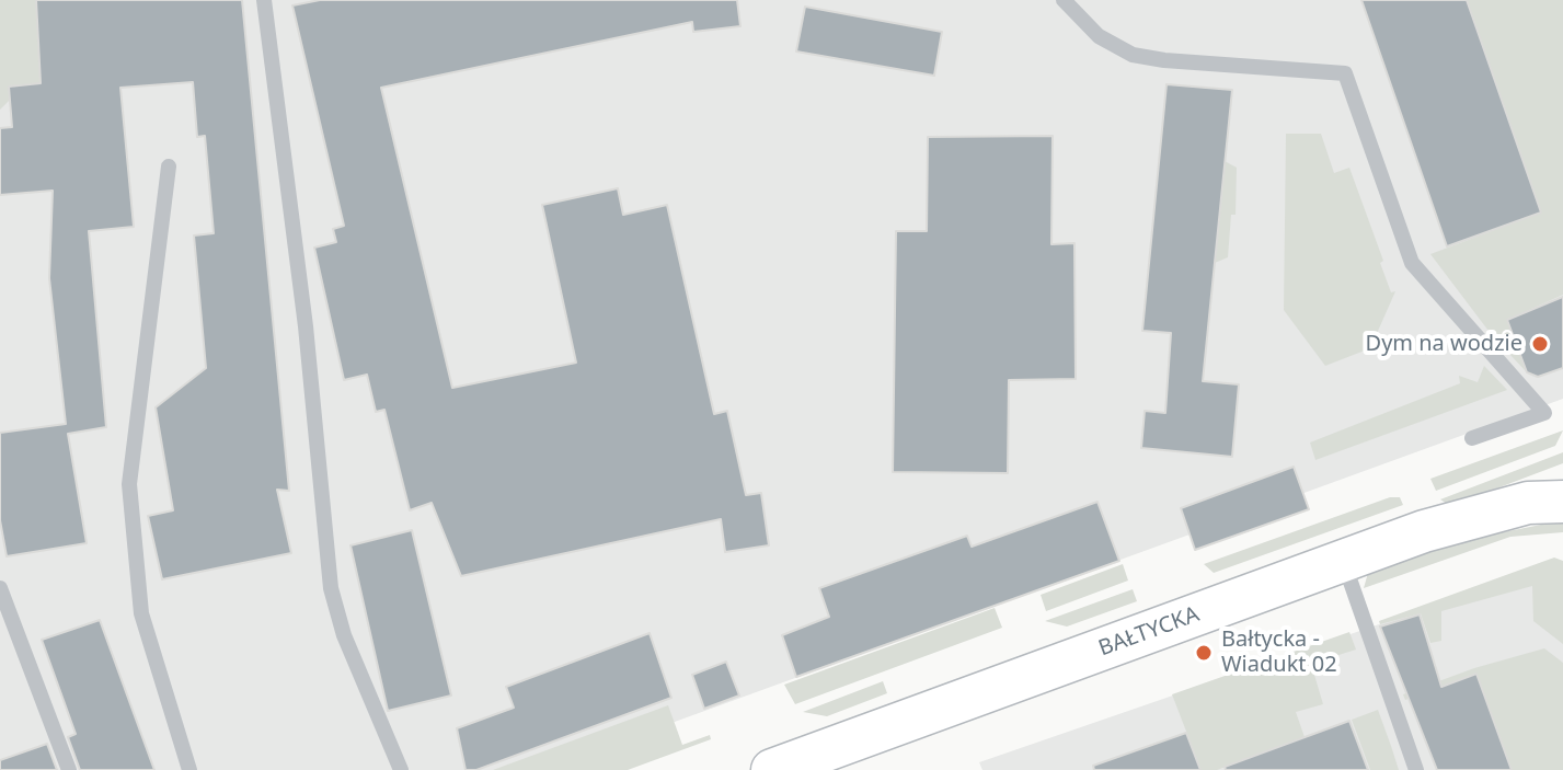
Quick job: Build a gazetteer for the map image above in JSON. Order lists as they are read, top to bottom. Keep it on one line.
{"streets":{"main road":["BAŁTYCKA"]},"places":["Dym na wodzie","Bałtycka - Wiadukt 02"]}
